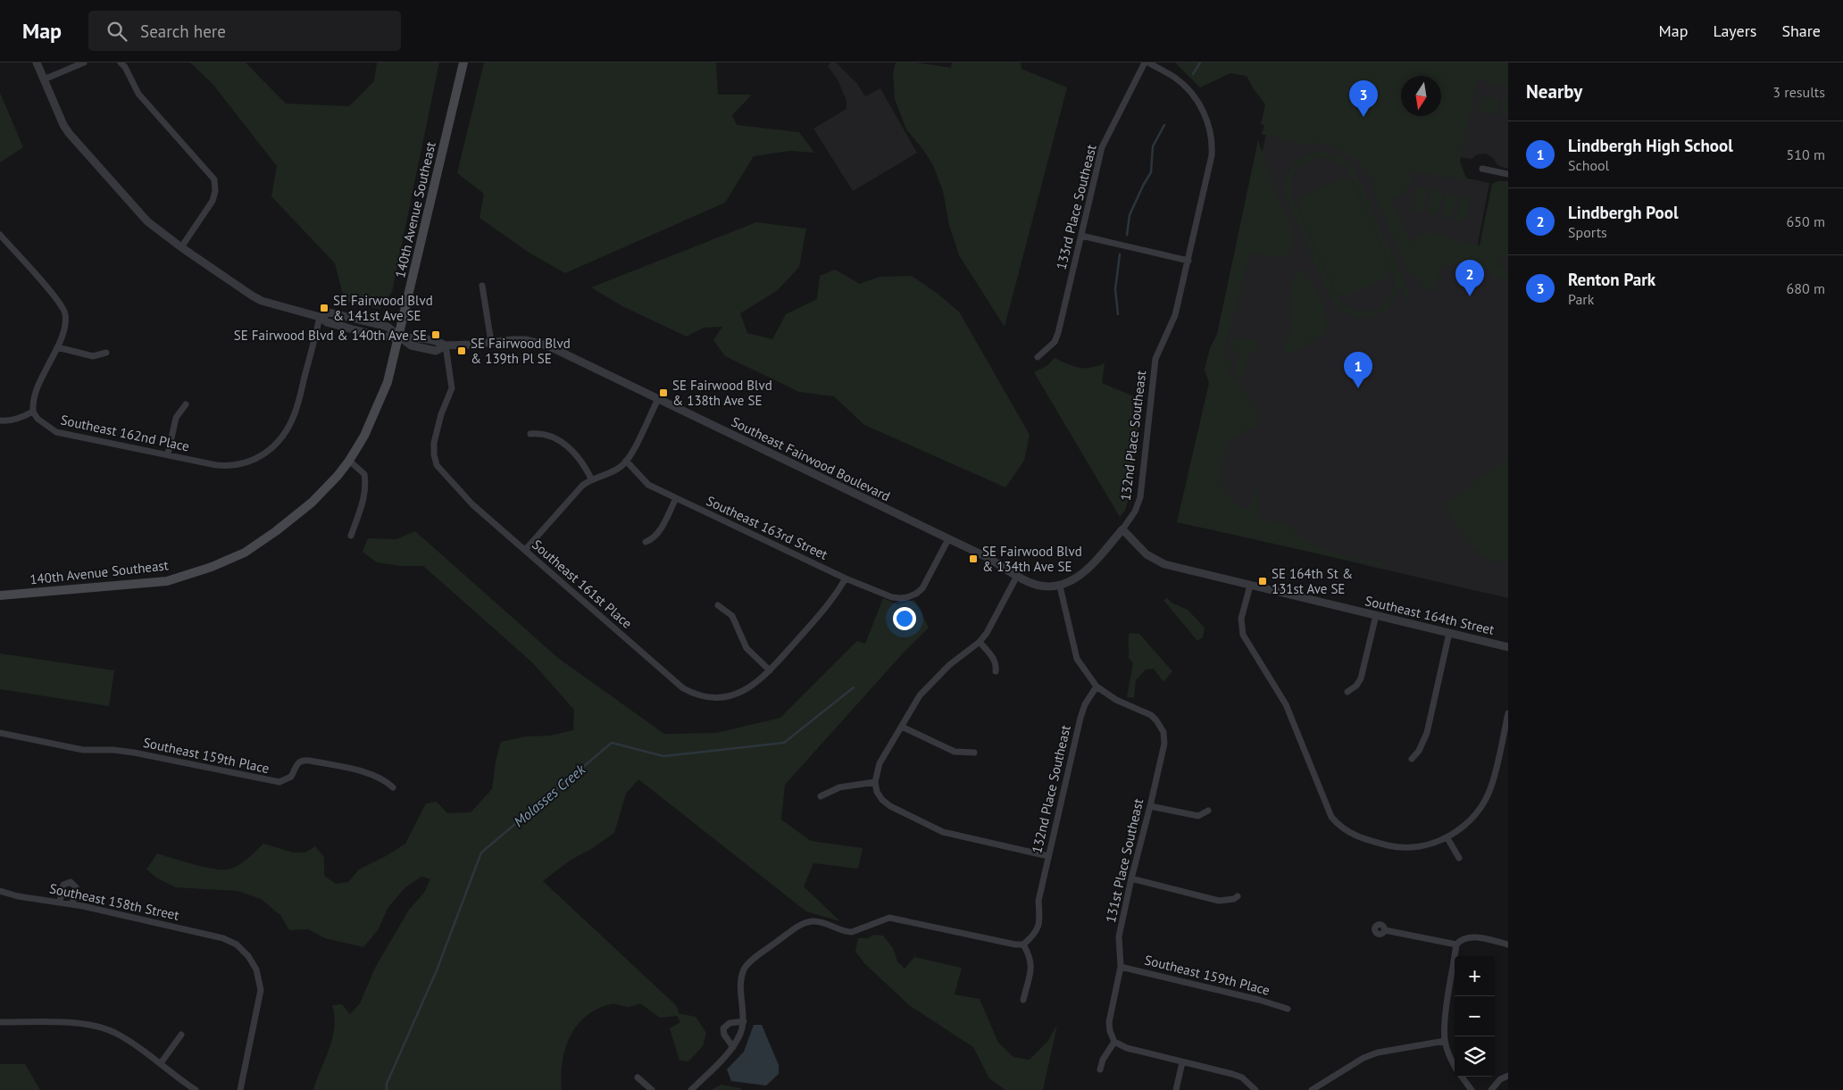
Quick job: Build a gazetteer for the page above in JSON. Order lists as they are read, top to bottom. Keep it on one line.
{"streets":{"main road":["140th Avenue Southeast"],"street":["133rd Place Southeast","Southeast 162nd Place","132nd Place Southeast","Southeast Fairwood Boulevard","Southeast 163rd Street","Southeast 161st Place","Southeast 164th Street","Southeast 159th Place","131st Place Southeast","Southeast 158th Street"]},"crossings":[["133rd Place Southeast","132nd Place Southeast"],["140th Avenue Southeast","Southeast Fairwood Boulevard"],["Southeast 162nd Place","Southeast Fairwood Boulevard"],["132nd Place Southeast","Southeast Fairwood Boulevard"],["132nd Place Southeast","Southeast 164th Street"],["132nd Place Southeast","131st Place Southeast"],["Southeast Fairwood Boulevard","Southeast 163rd Street"],["Southeast Fairwood Boulevard","Southeast 161st Place"],["Southeast 159th Place","131st Place Southeast"]],"water":["Molasses Creek"],"places":{"transit":["SE Fairwood Blvd & 141st Ave SE","SE Fairwood Blvd & 140th Ave SE","SE Fairwood Blvd & 139th Pl SE","SE Fairwood Blvd & 138th Ave SE","SE Fairwood Blvd & 134th Ave SE","SE 164th St & 131st Ave SE"]},"north":"bottom","page":{"header":"Map","search":"Search here","nav":["Map","Layers","Share"],"heading":["Nearby","3 results"],"pins":["3","2","1"],"list":[{"mark":"1","name":"Lindbergh High School","note":"School","value":"510 m"},{"mark":"2","name":"Lindbergh Pool","note":"Sports","value":"650 m"},{"mark":"3","name":"Renton Park","note":"Park","value":"680 m"}],"map_buttons":["+","−"]}}
